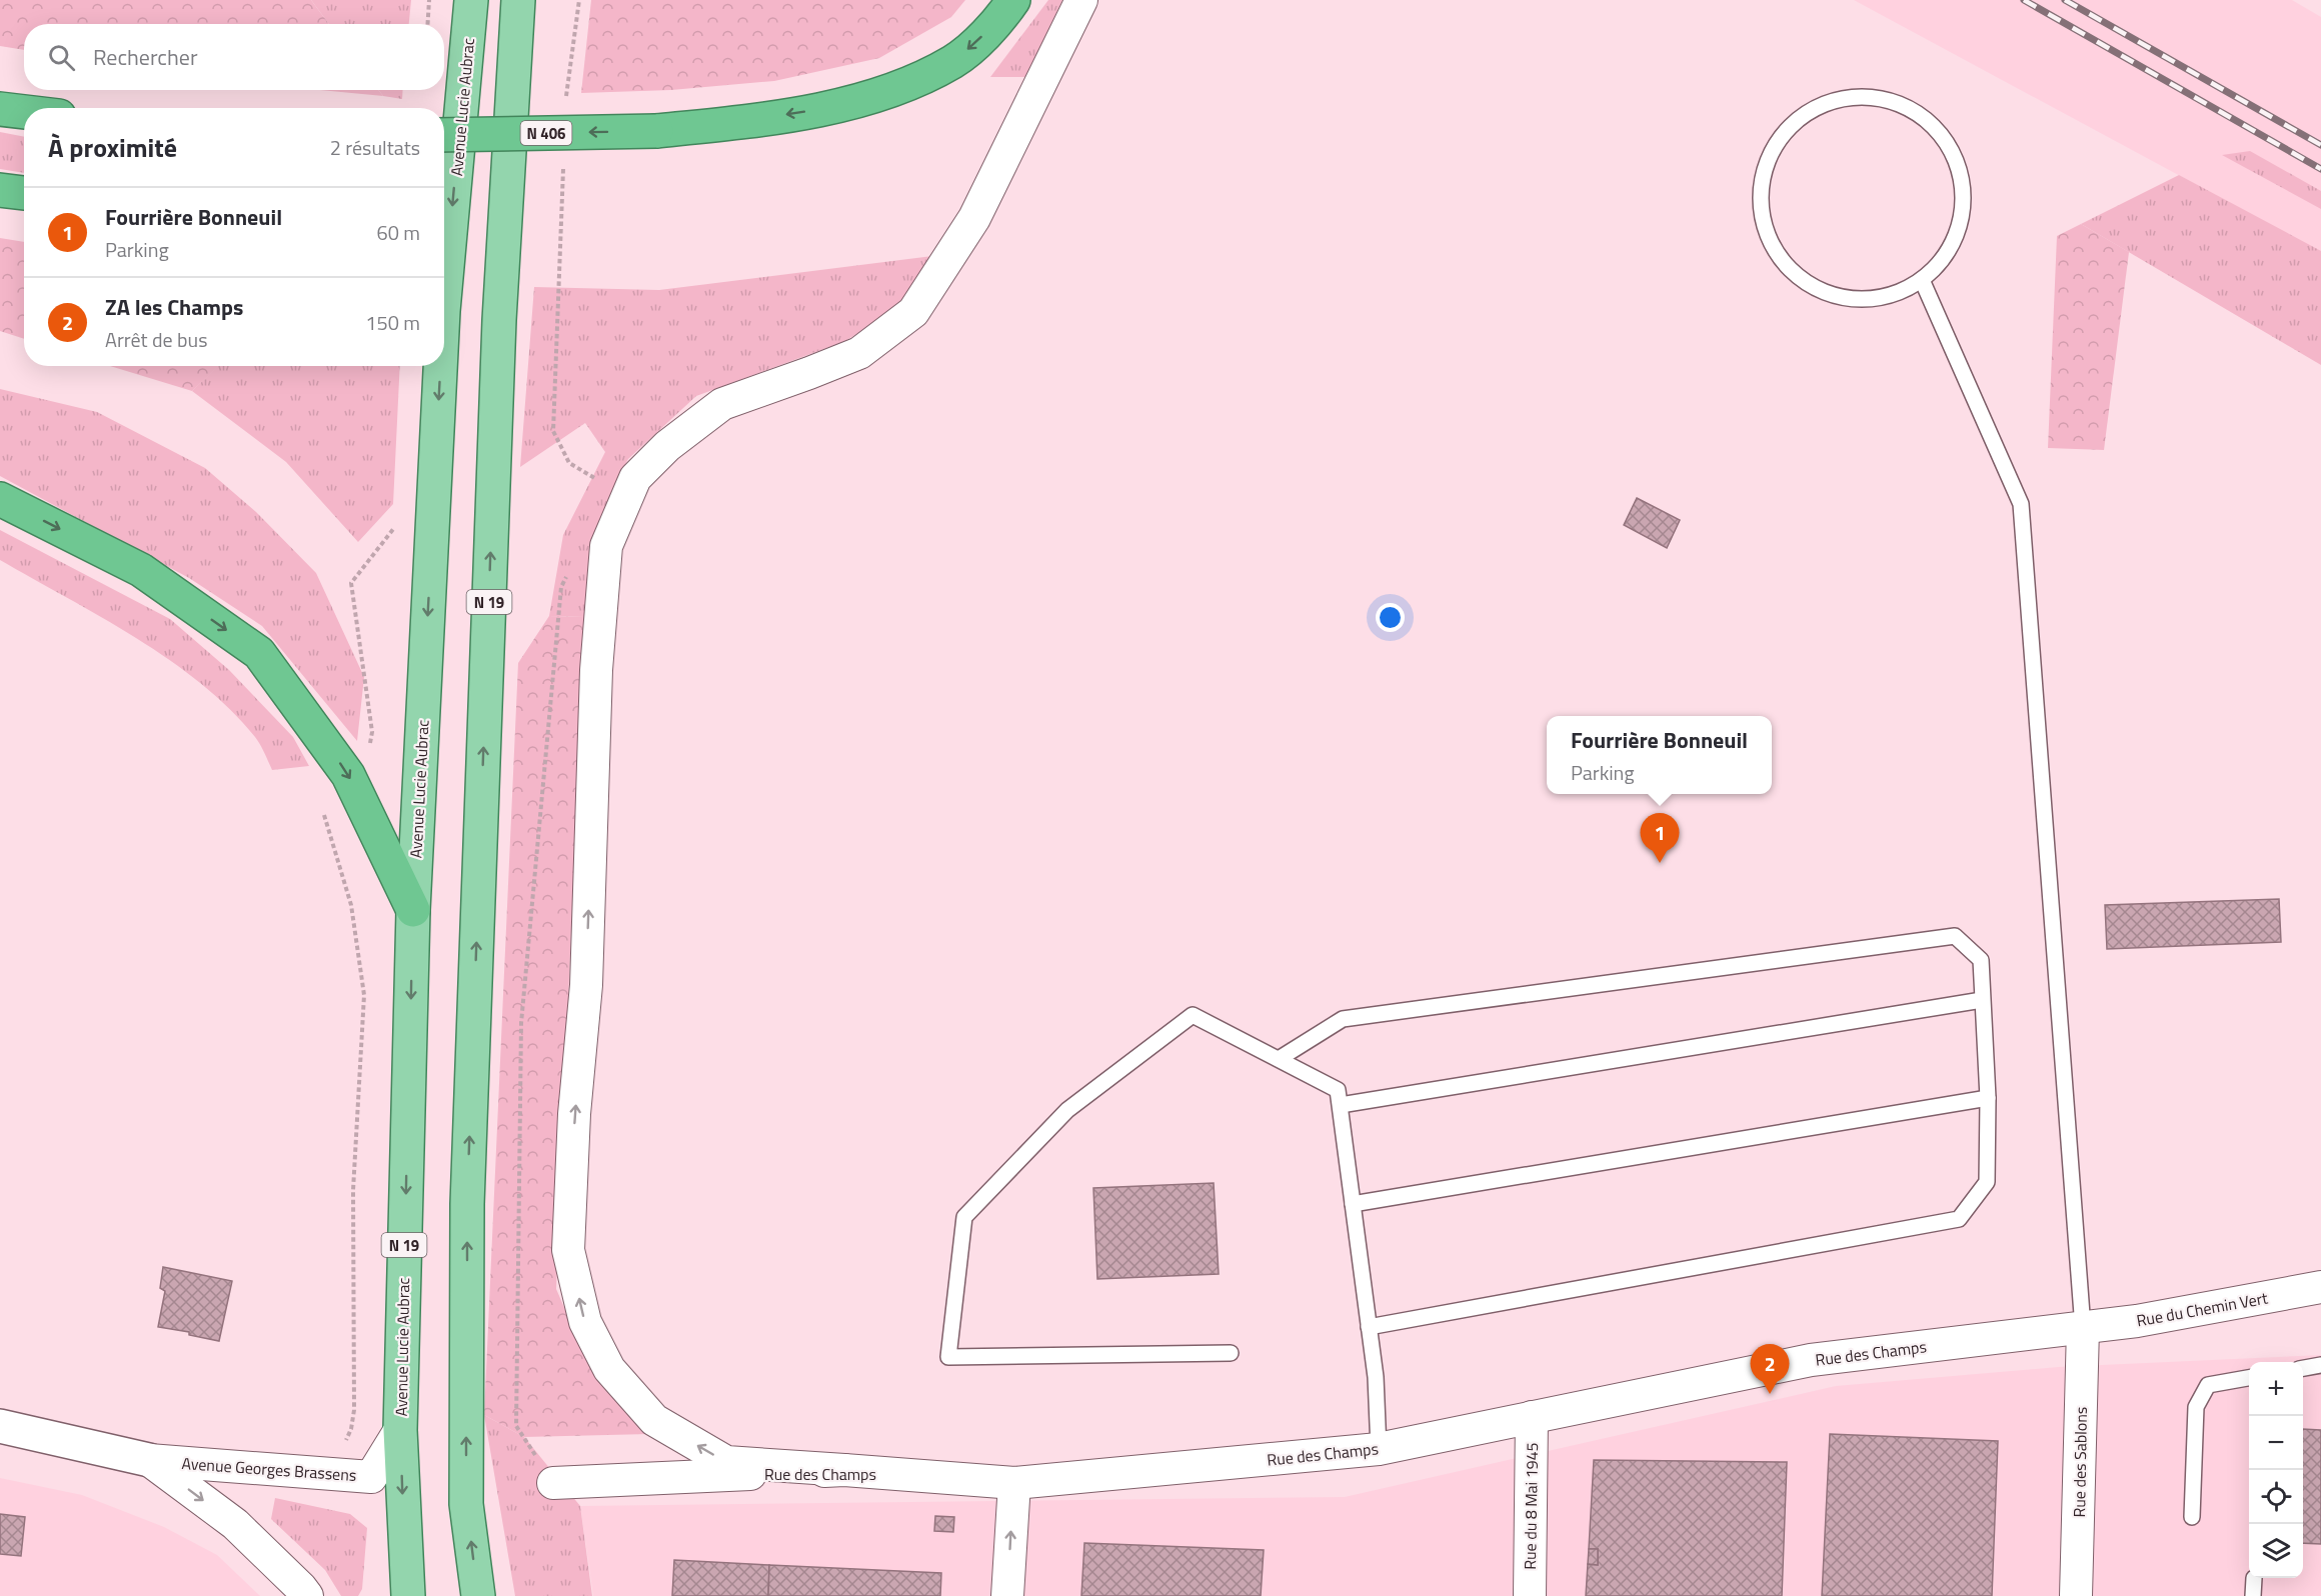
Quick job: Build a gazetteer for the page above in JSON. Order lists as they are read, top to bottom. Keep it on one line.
{"streets":{"highway":["N 406"],"main road":["Avenue Lucie Aubrac","N 19"],"street":["Rue du Chemin Vert","Rue des Champs","Rue des Sablons","Avenue Georges Brassens","Rue du 8 Mai 1945"]},"crossings":[["Avenue Lucie Aubrac","Avenue Georges Brassens"],["Rue du Chemin Vert","Rue des Champs"],["Rue du Chemin Vert","Rue des Sablons"],["Rue des Champs","Rue des Sablons"],["Rue des Champs","Rue du 8 Mai 1945"]],"page":{"search":"Rechercher","heading":["À proximité","2 résultats"],"list":[{"mark":"1","name":"Fourrière Bonneuil","note":"Parking","value":"60 m"},{"mark":"2","name":"ZA les Champs","note":"Arrêt de bus","value":"150 m"}],"popup":["Fourrière Bonneuil","Parking"],"pins":["1","2"],"map_buttons":["+","−"]}}
